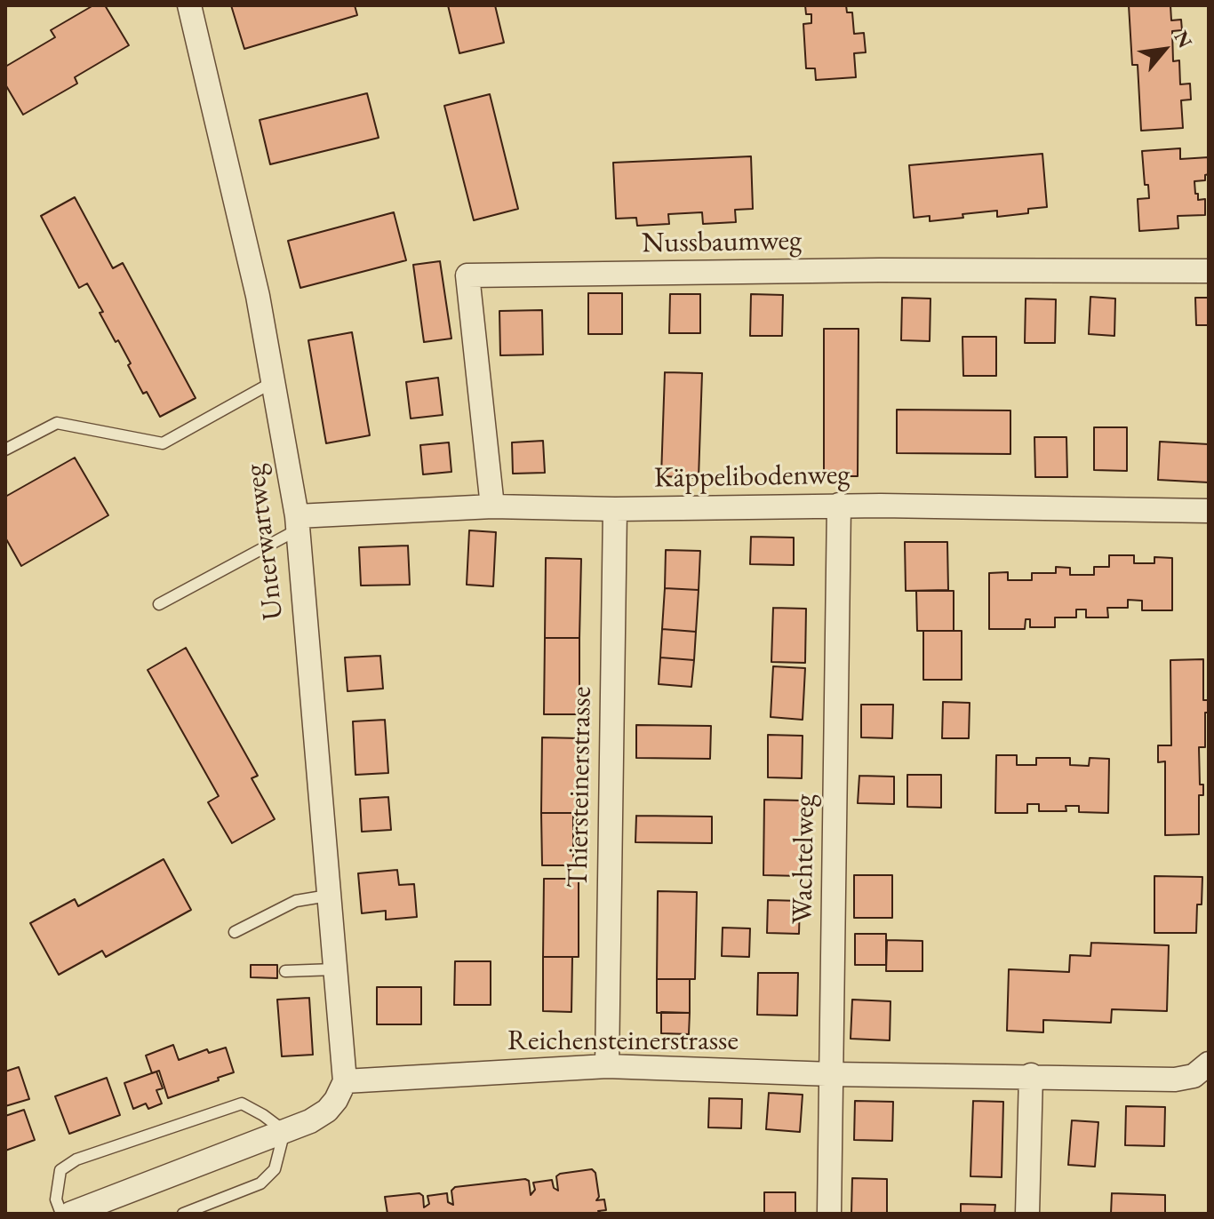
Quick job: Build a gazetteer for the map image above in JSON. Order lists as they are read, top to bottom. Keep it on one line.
{"streets":{"street":["Nussbaumweg","Käppelibodenweg","Unterwartweg","Thiersteinerstrasse","Wachtelweg","Reichensteinerstrasse"]},"crossings":[["Nussbaumweg","Käppelibodenweg"],["Käppelibodenweg","Unterwartweg"],["Käppelibodenweg","Thiersteinerstrasse"],["Käppelibodenweg","Wachtelweg"],["Unterwartweg","Reichensteinerstrasse"],["Thiersteinerstrasse","Reichensteinerstrasse"],["Wachtelweg","Reichensteinerstrasse"]],"north":"top right"}
